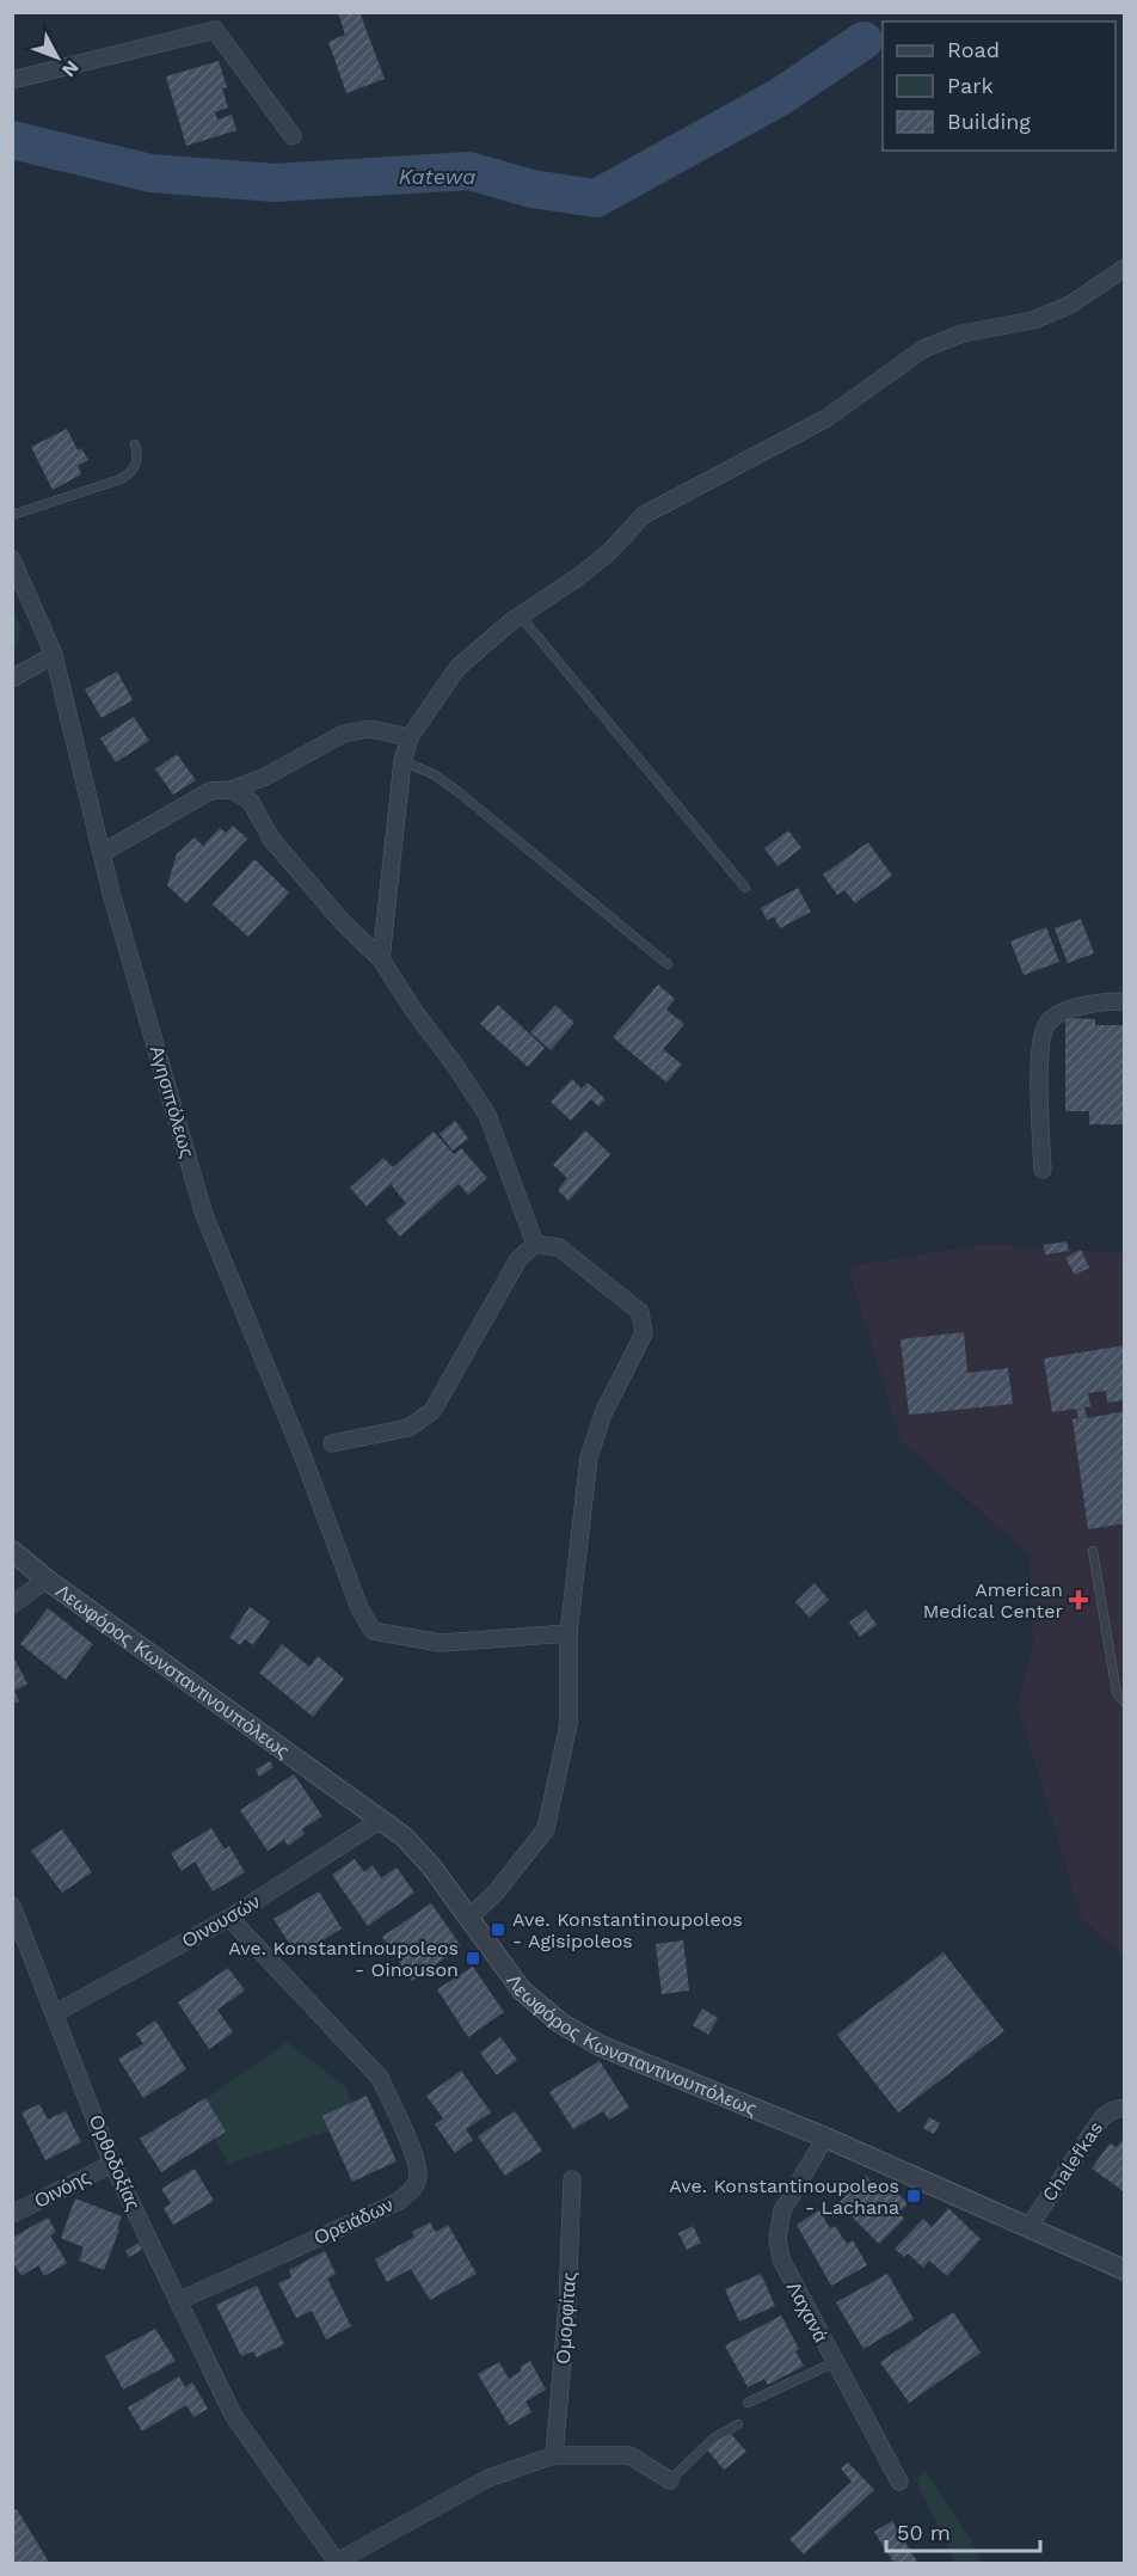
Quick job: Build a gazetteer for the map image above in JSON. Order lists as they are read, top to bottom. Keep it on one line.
{"streets":{"street":["Αγησιπόλεως","Λεωφόρος Κωνσταντινουπόλεως","Οινουσών","Chalefkas","Ορθοδοξίας","Οινόης","Ορειάδων","Λαχανά","Ομορφίτας"]},"crossings":[["Λεωφόρος Κωνσταντινουπόλεως","Οινουσών"],["Λεωφόρος Κωνσταντινουπόλεως","Chalefkas"],["Λεωφόρος Κωνσταντινουπόλεως","Λαχανά"],["Οινουσών","Ορθοδοξίας"],["Οινουσών","Ορειάδων"],["Ορθοδοξίας","Οινόης"],["Ορθοδοξίας","Ορειάδων"]],"water":["Katewa"],"places":{"health":["American Medical Center"],"transit":["Ave. Konstantinoupoleos - Agisipoleos","Ave. Konstantinoupoleos - Oinouson","Ave. Konstantinoupoleos - Lachana"]},"legend":["Road","Park","Building"],"scale_bar":"50 m","north":"bottom right"}
